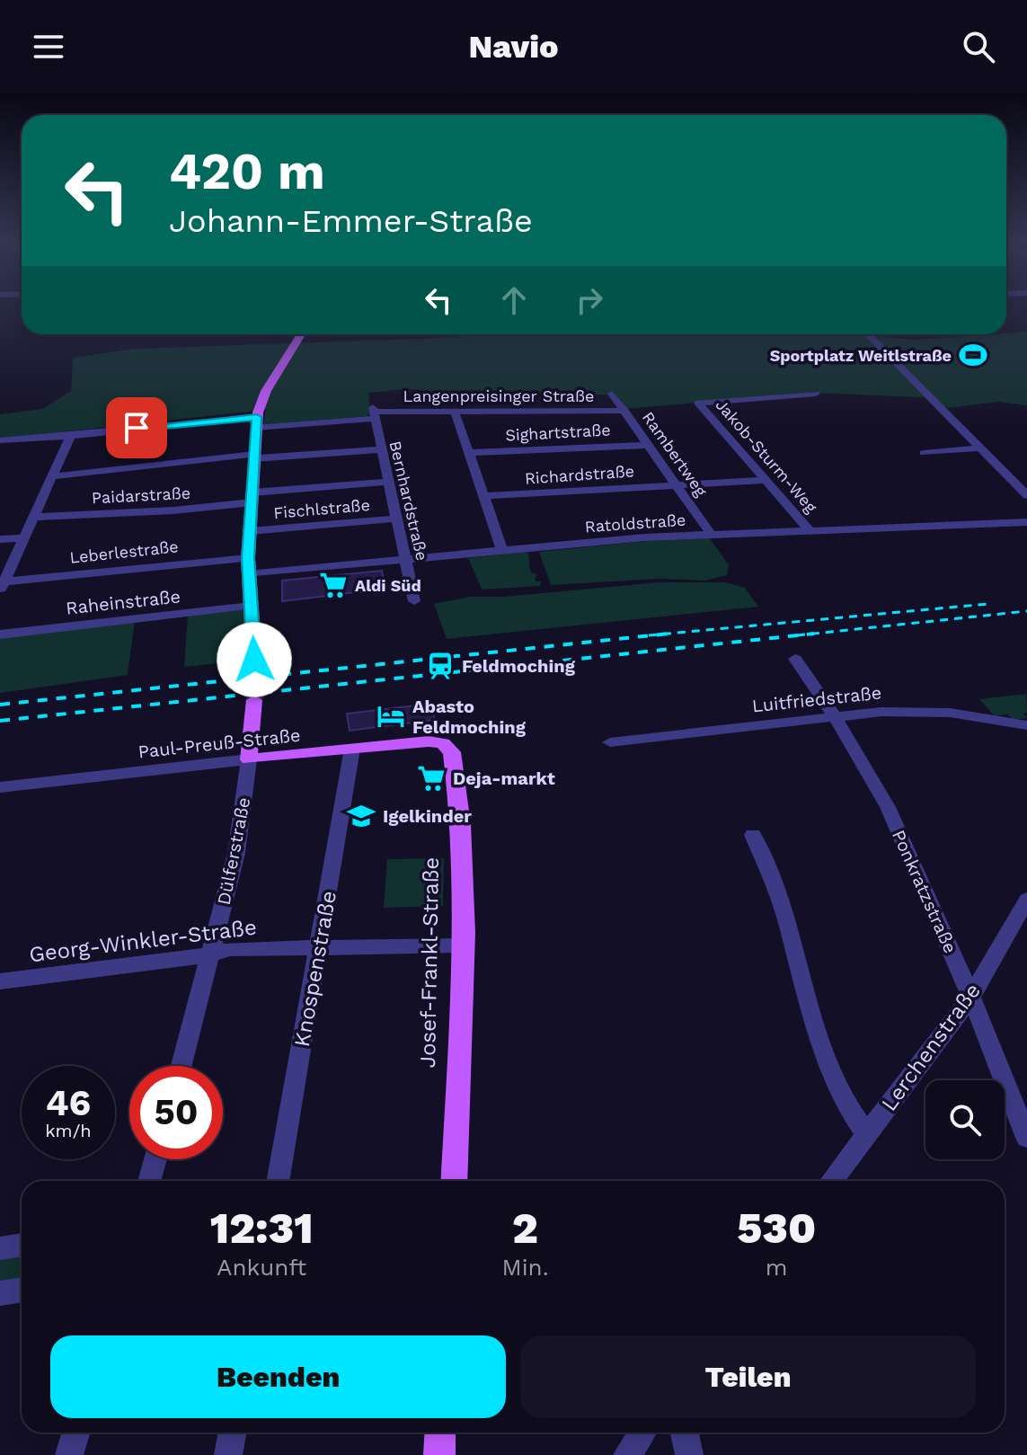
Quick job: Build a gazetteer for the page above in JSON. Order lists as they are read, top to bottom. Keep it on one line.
{"streets":{"main road":["Paul-Preuß-Straße","Dülferstraße","Josef-Frankl-Straße"],"street":["Langenpreisinger Straße","Sighartstraße","Rambertweg","Jakob-Sturm-Weg","Richardstraße","Paidarstraße","Bernhardstraße","Fischlstraße","Ratoldstraße","Leberlestraße","Raheinstraße","Luitfriedstraße","Ponkratzstraße","Georg-Winkler-Straße","Knospenstraße","Lerchenstraße"]},"crossings":[["Langenpreisinger Straße","Rambertweg"],["Langenpreisinger Straße","Bernhardstraße"],["Sighartstraße","Rambertweg"],["Rambertweg","Richardstraße"],["Rambertweg","Ratoldstraße"],["Jakob-Sturm-Weg","Richardstraße"],["Jakob-Sturm-Weg","Ratoldstraße"],["Paidarstraße","Bernhardstraße"],["Bernhardstraße","Fischlstraße"],["Bernhardstraße","Ratoldstraße"],["Luitfriedstraße","Ponkratzstraße"],["Paul-Preuß-Straße","Dülferstraße"],["Paul-Preuß-Straße","Josef-Frankl-Straße"],["Paul-Preuß-Straße","Knospenstraße"],["Dülferstraße","Georg-Winkler-Straße"],["Ponkratzstraße","Lerchenstraße"],["Georg-Winkler-Straße","Josef-Frankl-Straße"],["Georg-Winkler-Straße","Knospenstraße"]],"places":{"sports":["Sportplatz Weitlstraße"],"supermarket":["Aldi Süd","Deja-markt"],"station":["Feldmoching"],"hotel":["Abasto Feldmoching"],"school or university":["Igelkinder"]},"page":{"header":"Navio","turn":["420 m","Johann-Emmer-Straße"],"speed":"46 km/h","limit":"50","eta":["12:31","Ankunft","2","Min.","530","m"],"buttons":["Beenden","Teilen"]}}
